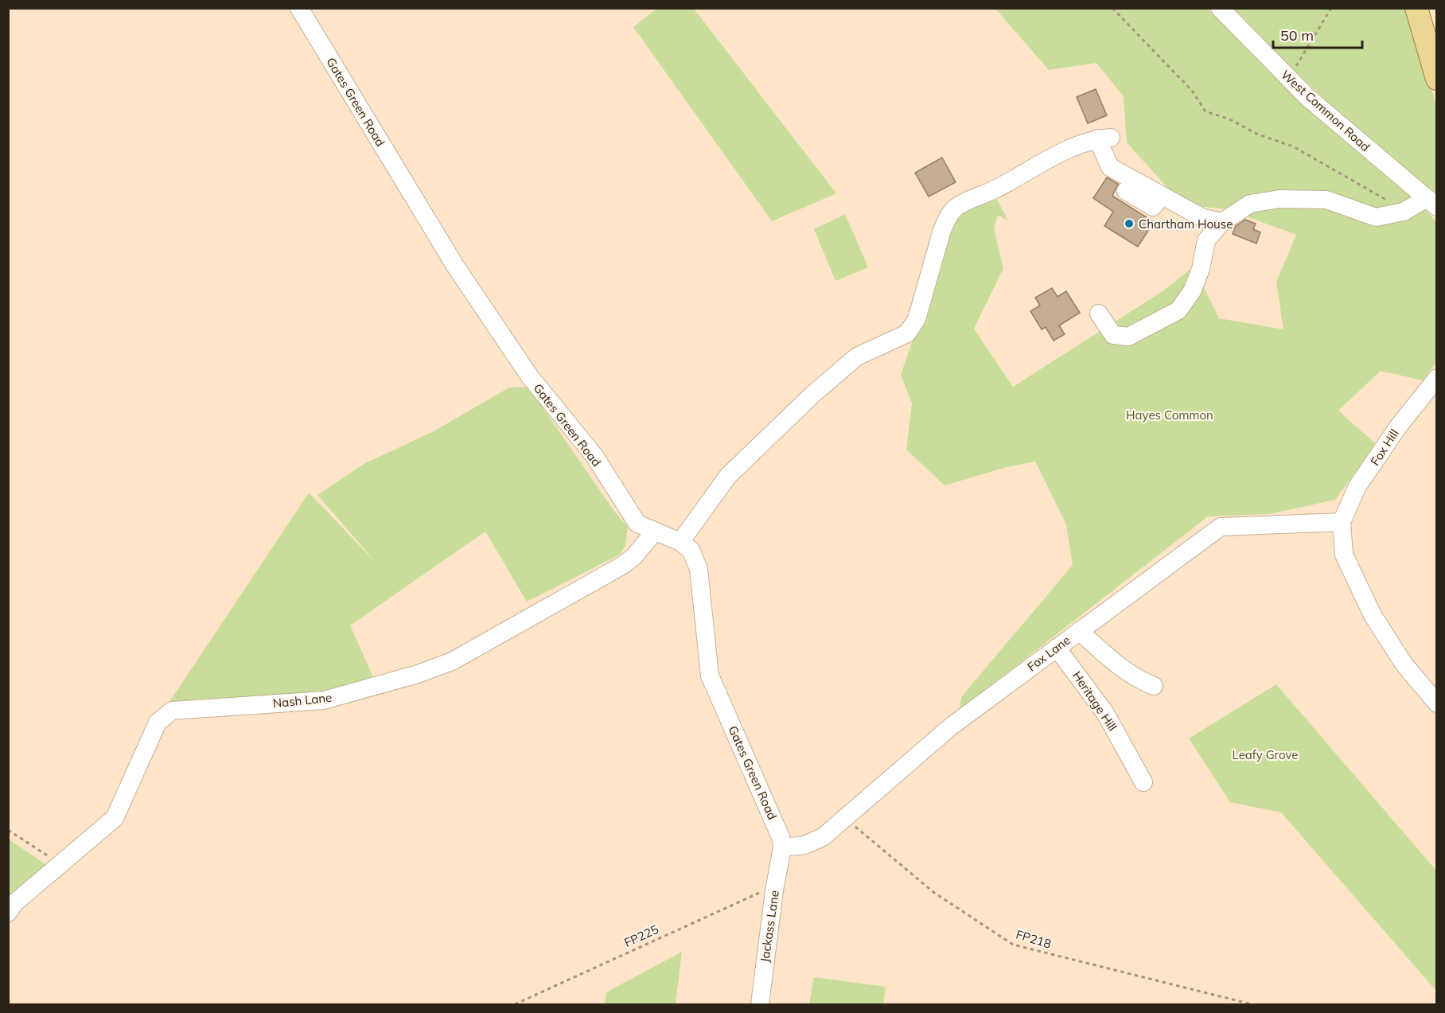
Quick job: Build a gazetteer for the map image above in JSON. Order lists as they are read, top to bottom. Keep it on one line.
{"streets":{"street":["Gates Green Road","West Common Road","Fox Hill","Fox Lane","Nash Lane","Heritage Hill","Jackass Lane"],"path":["FP225","FP218"]},"crossings":[["Gates Green Road","Fox Lane"],["Gates Green Road","Nash Lane"],["Gates Green Road","Jackass Lane"],["Fox Hill","Fox Lane"],["Fox Lane","Heritage Hill"],["Fox Lane","Jackass Lane"],["Fox Lane","FP218"],["Jackass Lane","FP225"]],"parks":["Hayes Common","Leafy Grove"],"places":["Chartham House"],"scale_bar":"50 m"}
